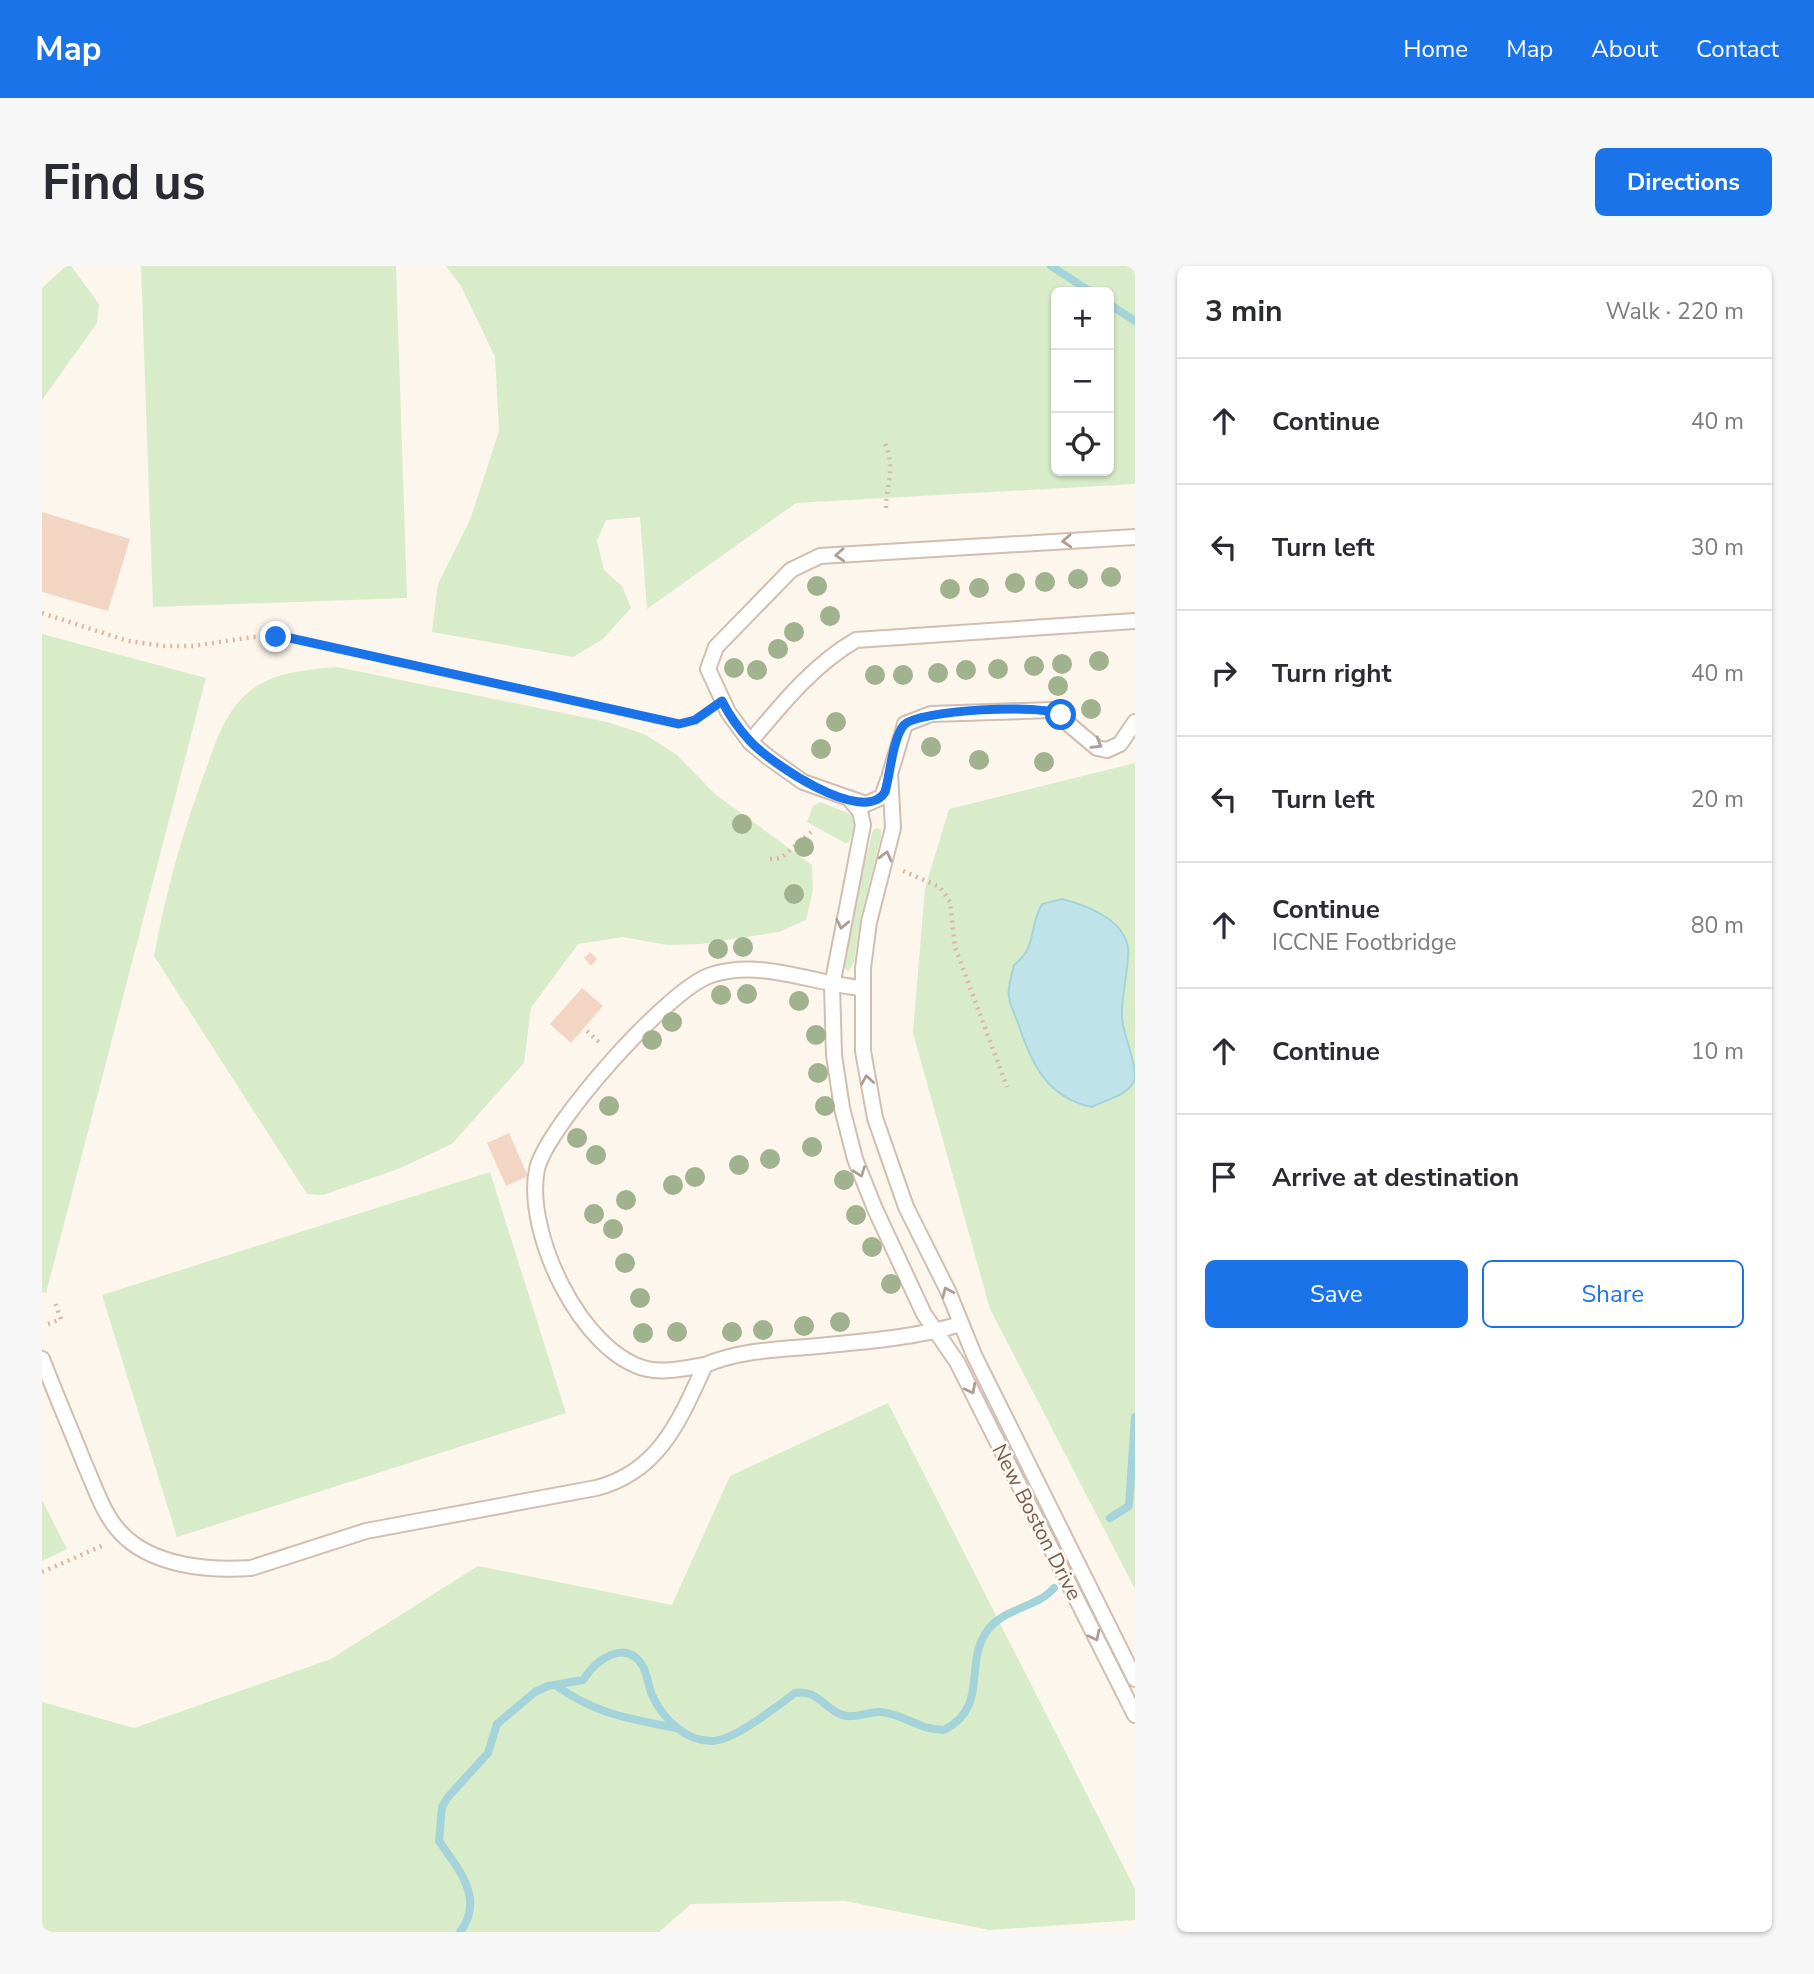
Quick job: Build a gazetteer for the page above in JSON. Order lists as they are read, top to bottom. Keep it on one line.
{"streets":{"lane":["New Boston Drive"]},"page":{"header":"Map","nav":["Home","Map","About","Contact"],"buttons":["Directions",["Save","Share"]],"title":"Find us","heading":["3 min","Walk · 220 m"],"map_buttons":["+","−"],"list":[["Continue","40 m"],["Turn left","30 m"],["Turn right","40 m"],["Turn left","20 m"],["Continue","ICCNE Footbridge","80 m"],["Continue","10 m"],"Arrive at destination"]}}
